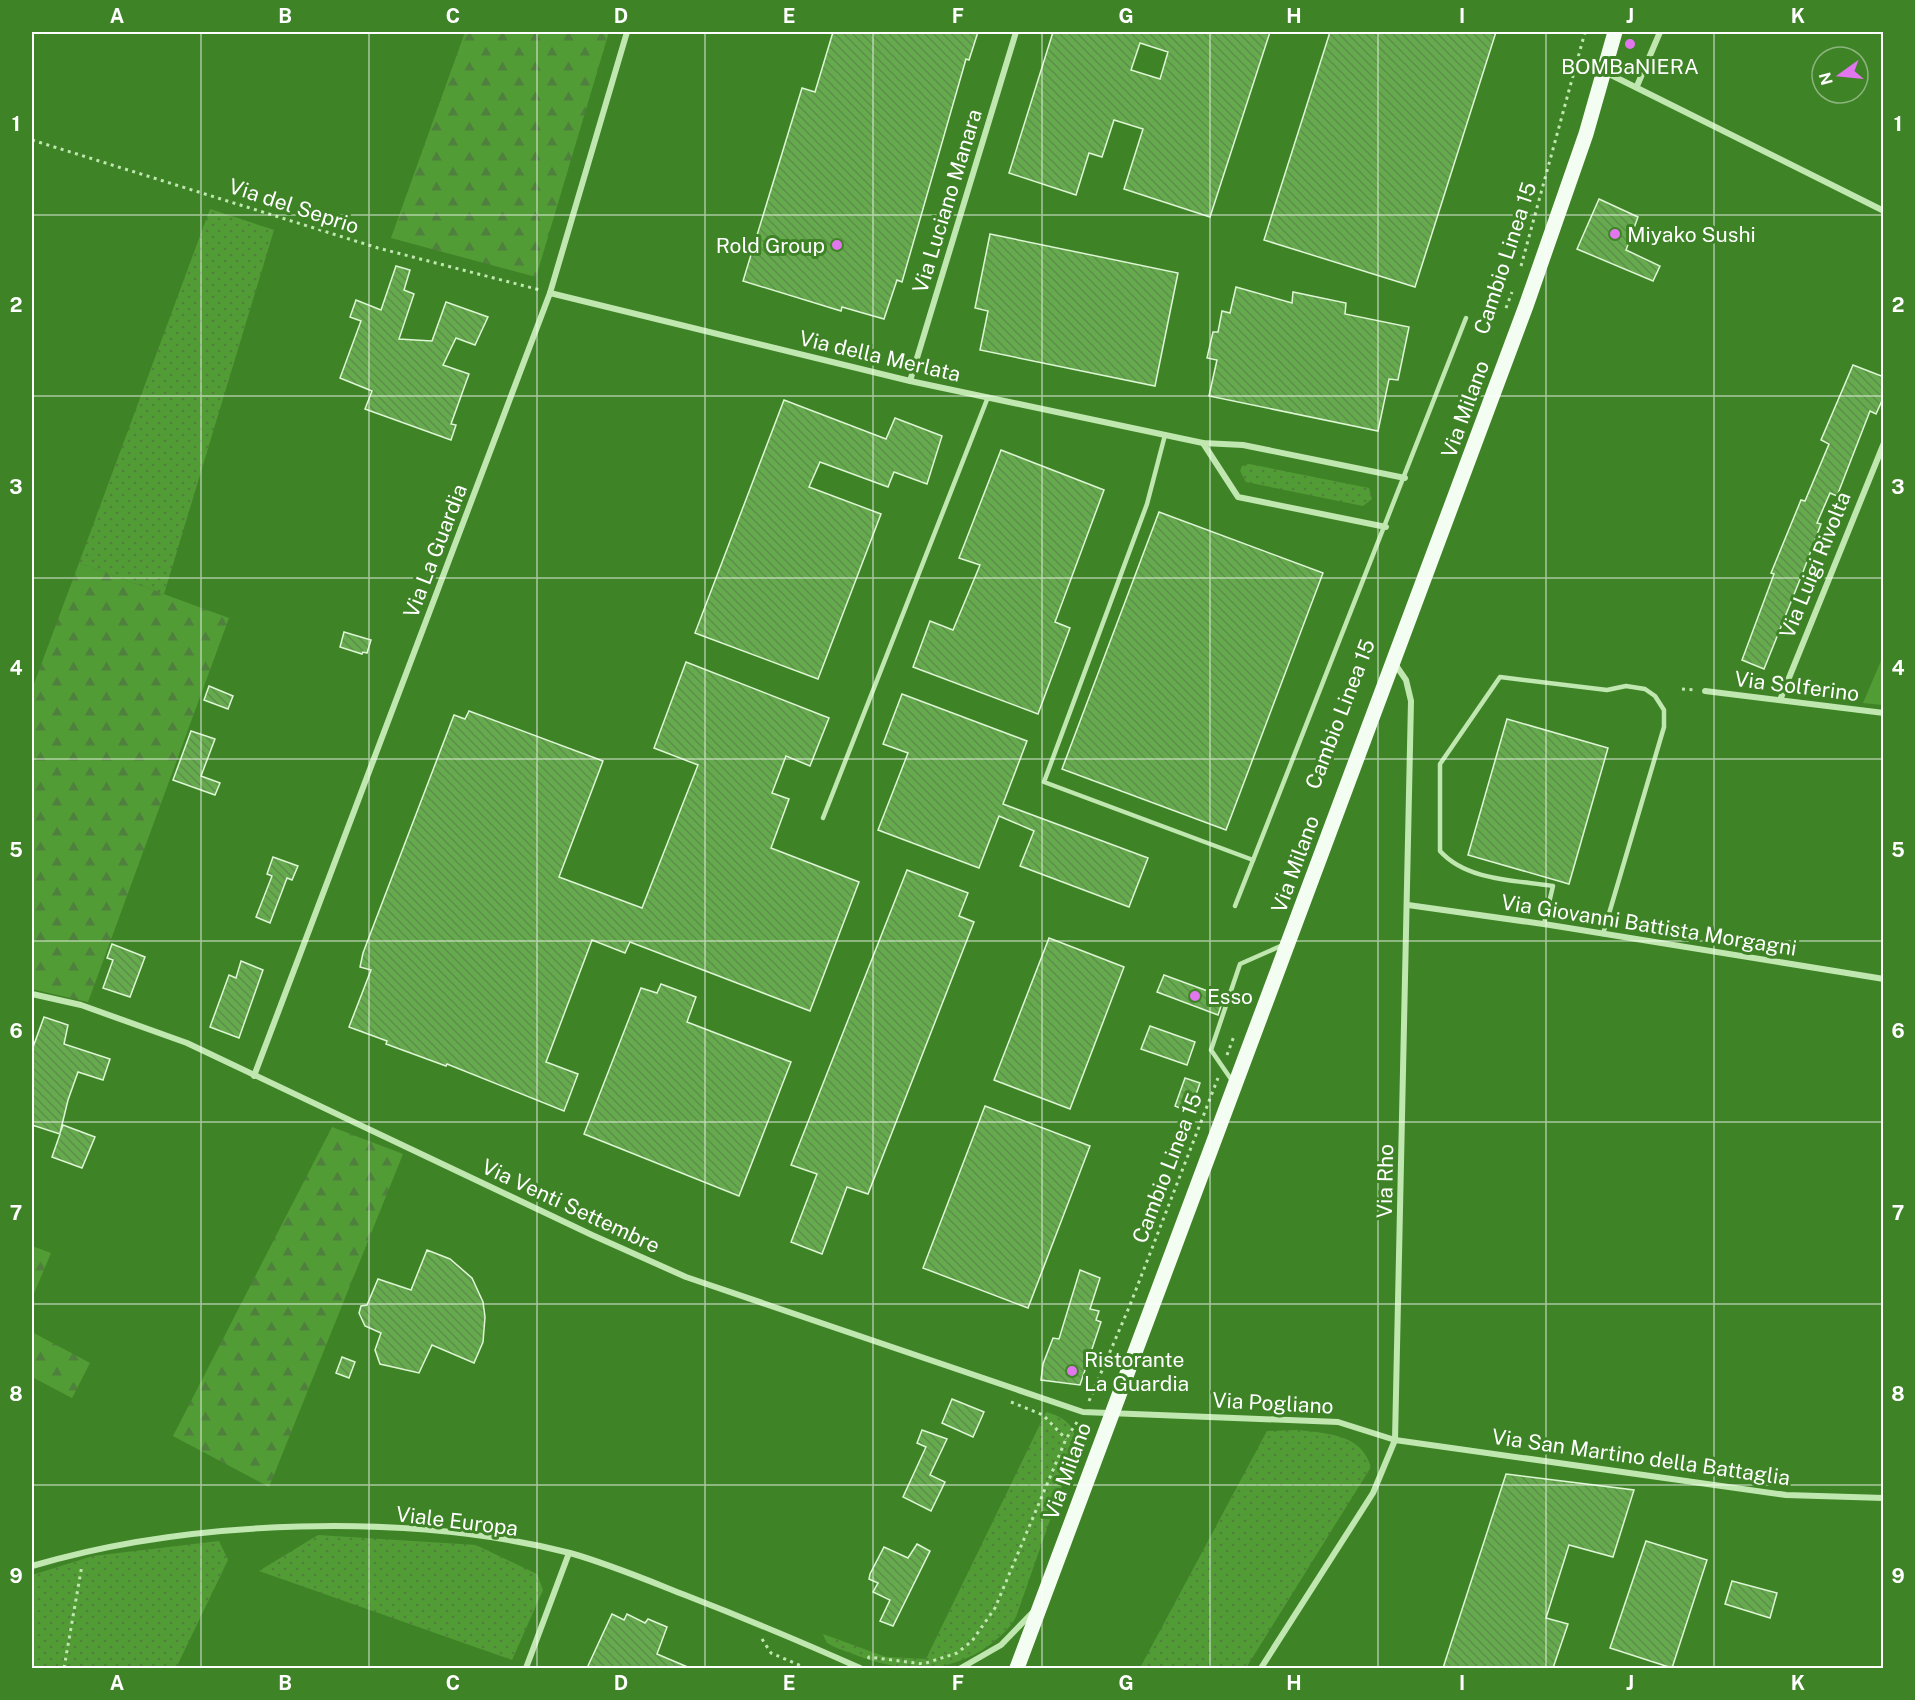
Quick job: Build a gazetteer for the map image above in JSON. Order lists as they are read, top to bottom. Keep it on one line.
{"streets":{"main road":["Via Milano"],"street":["Via Luciano Manara","Via della Merlata","Via La Guardia","Via Luigi Rivolta","Via Solferino","Via Giovanni Battista Morgagni","Via Rho","Via Venti Settembre","Via Pogliano","Via San Martino della Battaglia","Viale Europa"],"path":["Via del Seprio","Cambio Linea 15"]},"crossings":[["Via Luciano Manara","Via della Merlata"],["Via del Seprio","Via della Merlata"],["Via del Seprio","Via La Guardia"],["Cambio Linea 15","Via Venti Settembre"],["Via della Merlata","Via La Guardia"],["Via Milano","Via Rho"],["Via Milano","Via Venti Settembre"],["Via Milano","Via Pogliano"],["Via La Guardia","Via Venti Settembre"],["Via Luigi Rivolta","Via Solferino"],["Via Giovanni Battista Morgagni","Via Rho"],["Via Rho","Via Pogliano"],["Via Rho","Via San Martino della Battaglia"],["Via Venti Settembre","Via Pogliano"],["Via Pogliano","Via San Martino della Battaglia"]],"places":["BOMBaNIERA","Miyako Sushi","Rold Group","Esso","Ristorante La Guardia"],"north":"left","grid":{"columns":["A","B","C","D","E","F","G","H","I","J","K"],"rows":["1","2","3","4","5","6","7","8","9"]}}
